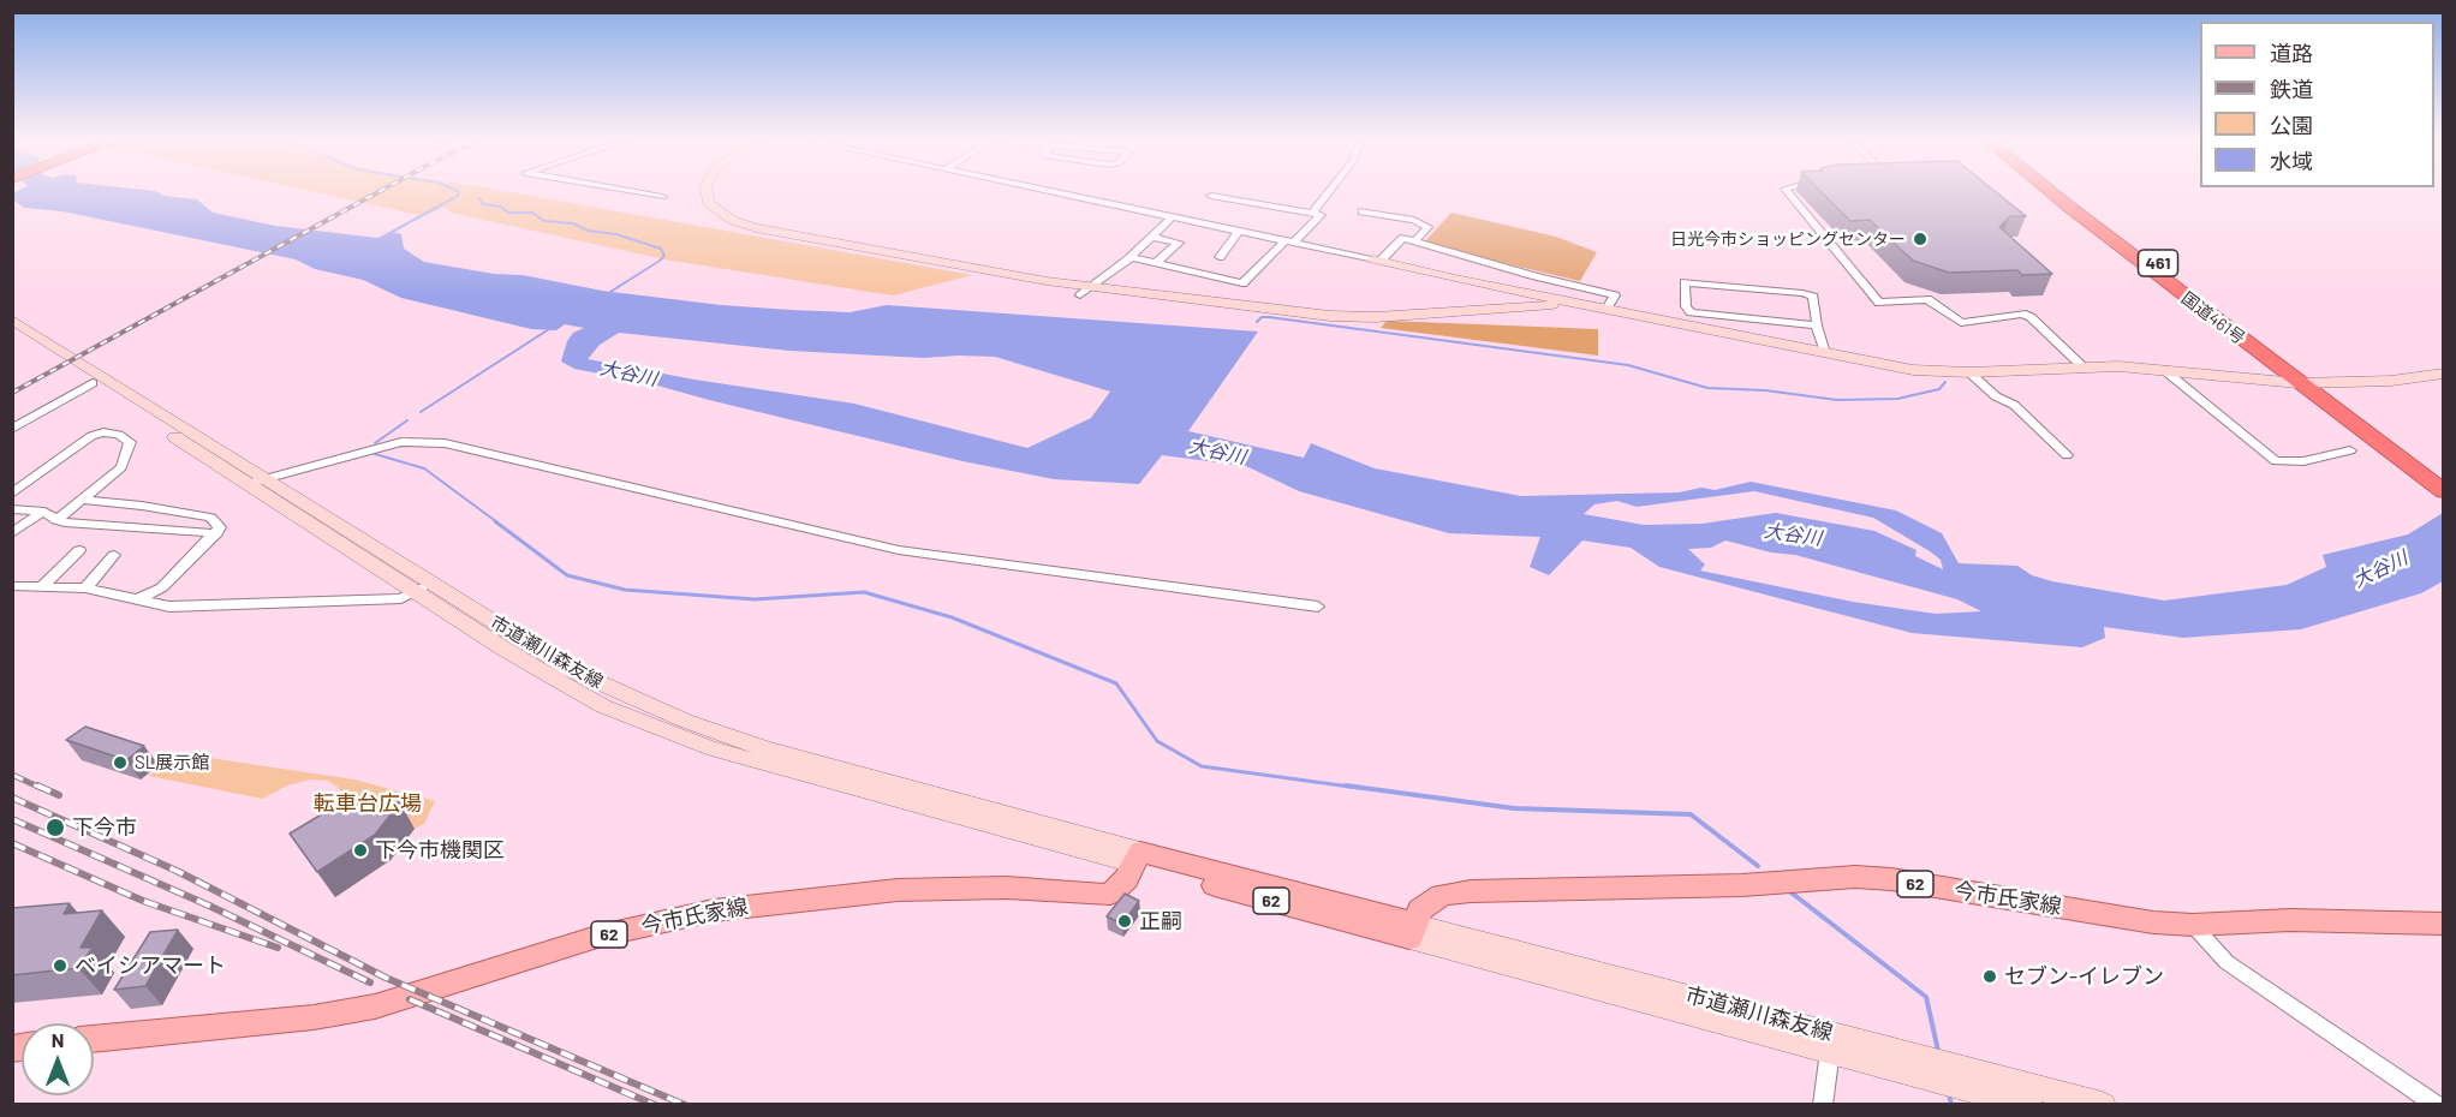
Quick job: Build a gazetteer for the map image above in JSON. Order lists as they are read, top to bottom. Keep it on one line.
{"streets":{"highway":["461","国道461号"],"main road":["62","今市氏家線"],"street":["市道瀬川森友線"]},"crossings":[["市道瀬川森友線","62"],["市道瀬川森友線","今市氏家線"],["62","今市氏家線"]],"water":["大谷川"],"parks":["転車台広場"],"places":["日光今市ショッピングセンター","SL展示館","下今市","下今市機関区","正嗣","ベイシアマート","セブン-イレブン"],"legend":["道路","鉄道","公園","水域"],"north":"top"}
